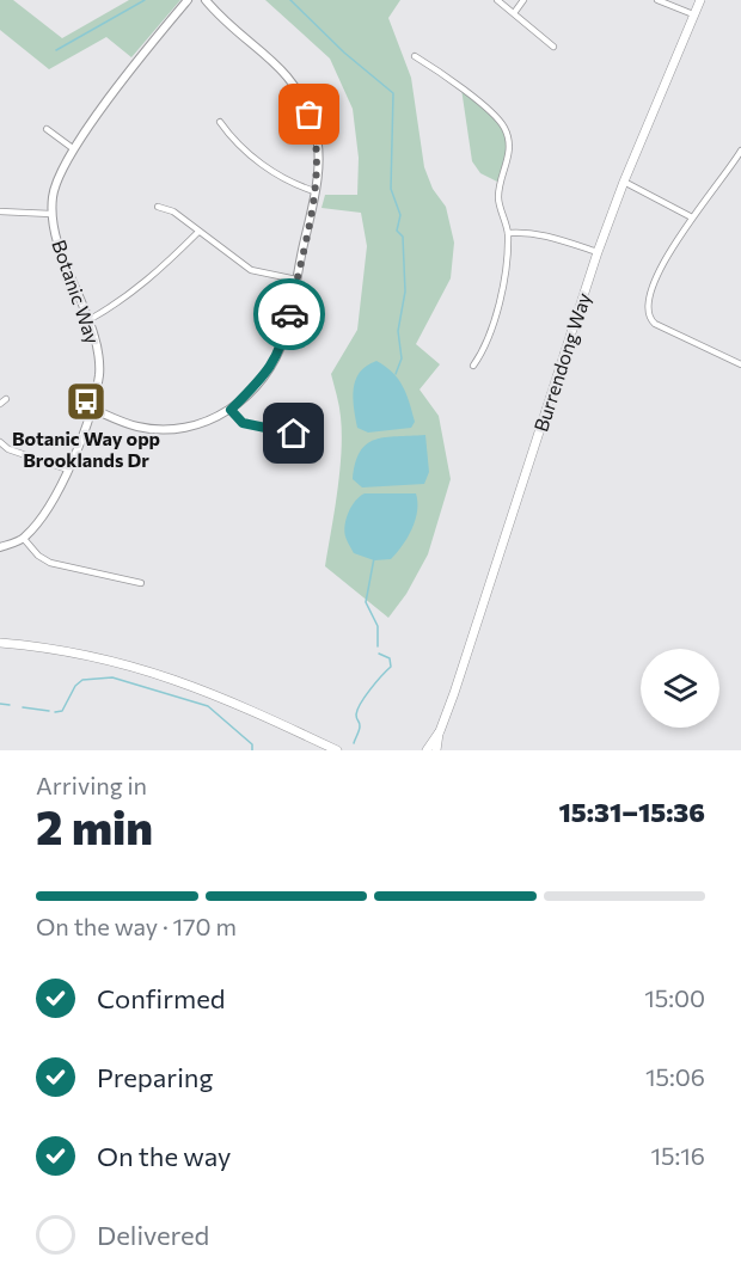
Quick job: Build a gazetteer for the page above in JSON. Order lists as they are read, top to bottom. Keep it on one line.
{"streets":{"main road":["Burrendong Way"],"street":["Botanic Way"]},"places":{"bus stop":["Botanic Way opp Brooklands Dr"]},"page":{"heading":["2 min","Arriving in","15:31–15:36"],"bar":"On the way · 170 m","list":[["Confirmed","15:00"],["Preparing","15:06"],["On the way","15:16"],"Delivered"]}}
